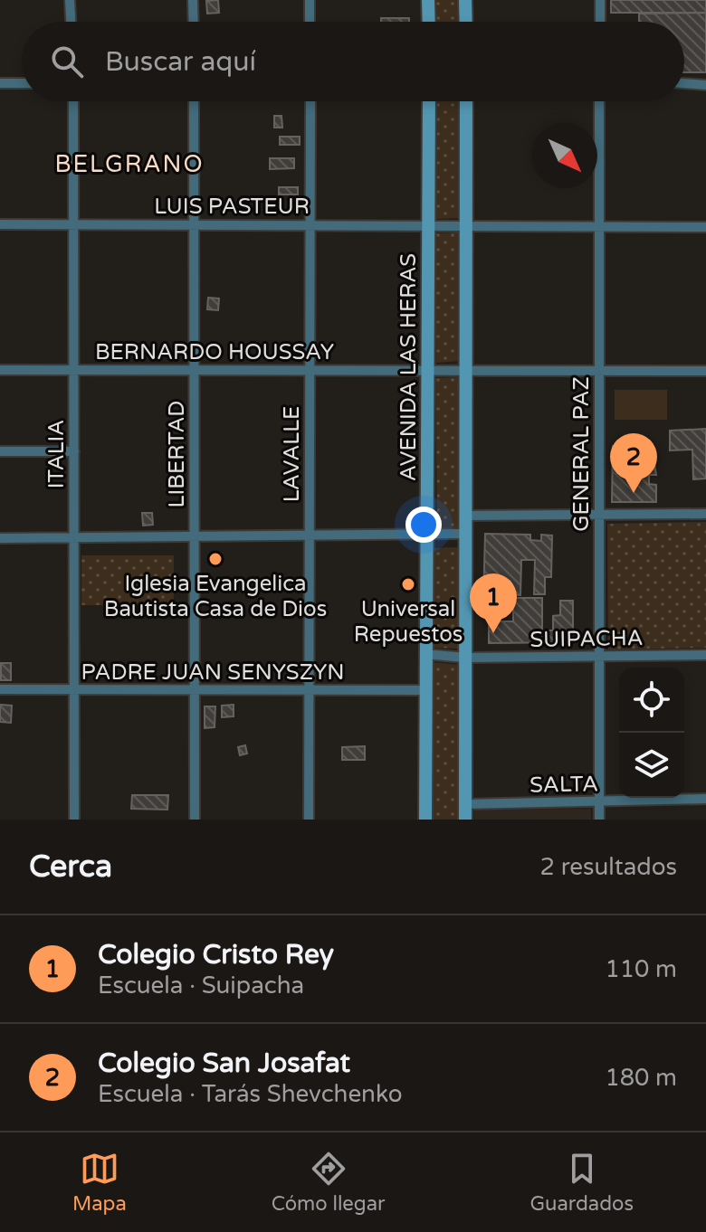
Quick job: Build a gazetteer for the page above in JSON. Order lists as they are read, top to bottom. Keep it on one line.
{"streets":{"main road":["AVENIDA LAS HERAS"],"street":["LUIS PASTEUR","BERNARDO HOUSSAY","ITALIA","LIBERTAD","LAVALLE","GENERAL PAZ","SUIPACHA","PADRE JUAN SENYSZYN","SALTA"]},"crossings":[["LUIS PASTEUR","AVENIDA LAS HERAS"],["LUIS PASTEUR","ITALIA"],["LUIS PASTEUR","LIBERTAD"],["LUIS PASTEUR","LAVALLE"],["LUIS PASTEUR","GENERAL PAZ"],["BERNARDO HOUSSAY","AVENIDA LAS HERAS"],["BERNARDO HOUSSAY","ITALIA"],["BERNARDO HOUSSAY","LIBERTAD"],["BERNARDO HOUSSAY","LAVALLE"],["BERNARDO HOUSSAY","GENERAL PAZ"],["AVENIDA LAS HERAS","SUIPACHA"],["AVENIDA LAS HERAS","PADRE JUAN SENYSZYN"],["ITALIA","PADRE JUAN SENYSZYN"],["LIBERTAD","PADRE JUAN SENYSZYN"],["LAVALLE","PADRE JUAN SENYSZYN"],["GENERAL PAZ","SUIPACHA"],["GENERAL PAZ","SALTA"]],"districts":["BELGRANO"],"places":["Iglesia Evangelica Bautista Casa de Dios","Universal Repuestos"],"north":"bottom right","page":{"search":"Buscar aquí","pins":["2","1"],"heading":["Cerca","2 resultados"],"list":[{"mark":"1","name":"Colegio Cristo Rey","note":"Escuela · Suipacha","value":"110 m"},{"mark":"2","name":"Colegio San Josafat","note":"Escuela · Tarás Shevchenko","value":"180 m"}],"nav":["Mapa","Cómo llegar","Guardados"]}}
